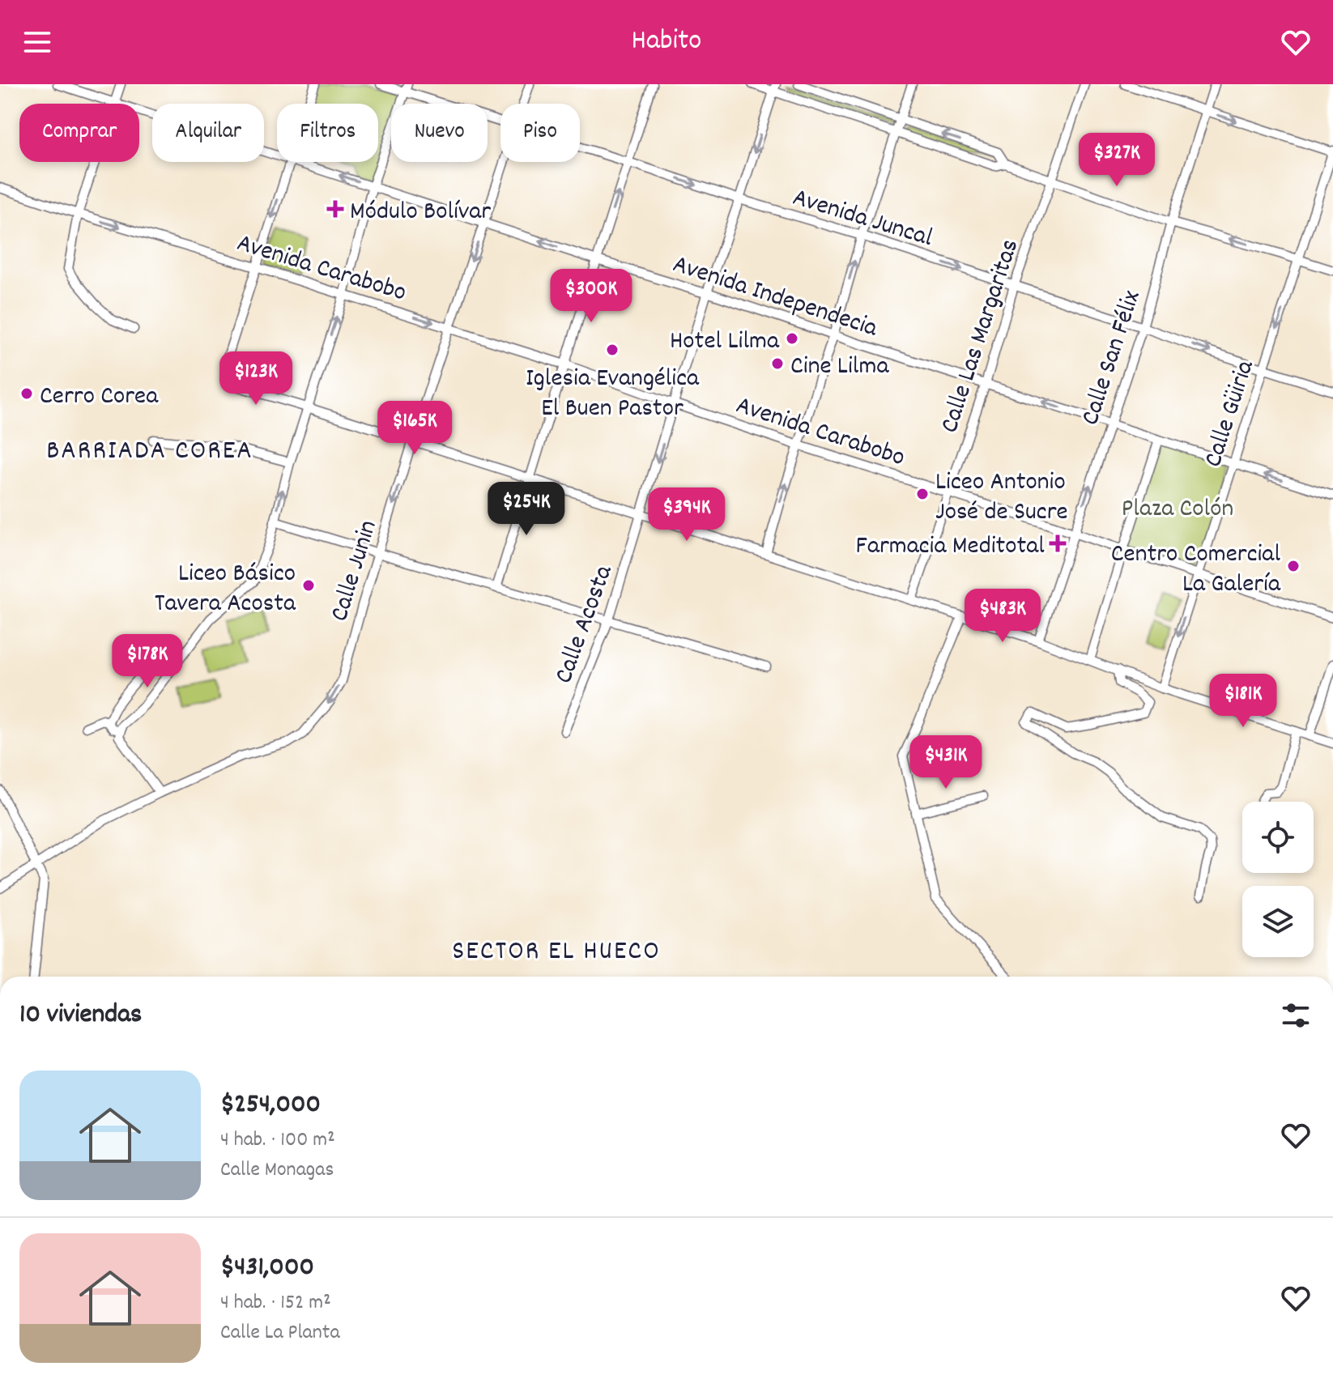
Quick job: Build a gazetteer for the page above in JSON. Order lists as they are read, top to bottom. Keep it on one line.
{"streets":{"street":["Avenida Juncal","Avenida Carabobo","Avenida Independecia","Calle Las Margaritas","Calle San Félix","Calle Güiria","Calle Junin","Calle Acosta"]},"crossings":[["Avenida Juncal","Calle Las Margaritas"],["Avenida Juncal","Calle San Félix"],["Avenida Juncal","Calle Güiria"],["Avenida Juncal","Calle Acosta"],["Avenida Carabobo","Calle Las Margaritas"],["Avenida Carabobo","Calle San Félix"],["Avenida Carabobo","Calle Güiria"],["Avenida Carabobo","Calle Junin"],["Avenida Carabobo","Calle Acosta"],["Avenida Independecia","Calle Las Margaritas"],["Avenida Independecia","Calle San Félix"],["Avenida Independecia","Calle Güiria"],["Avenida Independecia","Calle Junin"],["Avenida Independecia","Calle Acosta"]],"one_way":["Avenida Juncal","Calle Güiria","Calle Junin"],"districts":["BARRIADA COREA","SECTOR EL HUECO"],"parks":["Plaza Colón"],"places":{"health":["Módulo Bolívar","Farmacia Meditotal"],"other":["Hotel Lilma","Iglesia Evangélica El Buen Pastor","Cine Lilma","Cerro Corea","Liceo Antonio José de Sucre","Centro Comercial La Galería","Liceo Básico Tavera Acosta"]},"page":{"header":"Habito","chip":["Comprar","Alquilar","Filtros","Nuevo","Piso"],"price":["$327K","$300K","$123K","$165K","$254K","$394K","$483K","$178K","$181K","$431K"],"heading":"10 viviendas","list":[{"name":"$254,000","note":"4 hab. · 100 m² · Calle Monagas"},{"name":"$431,000","note":"4 hab. · 152 m² · Calle La Planta"}]}}
